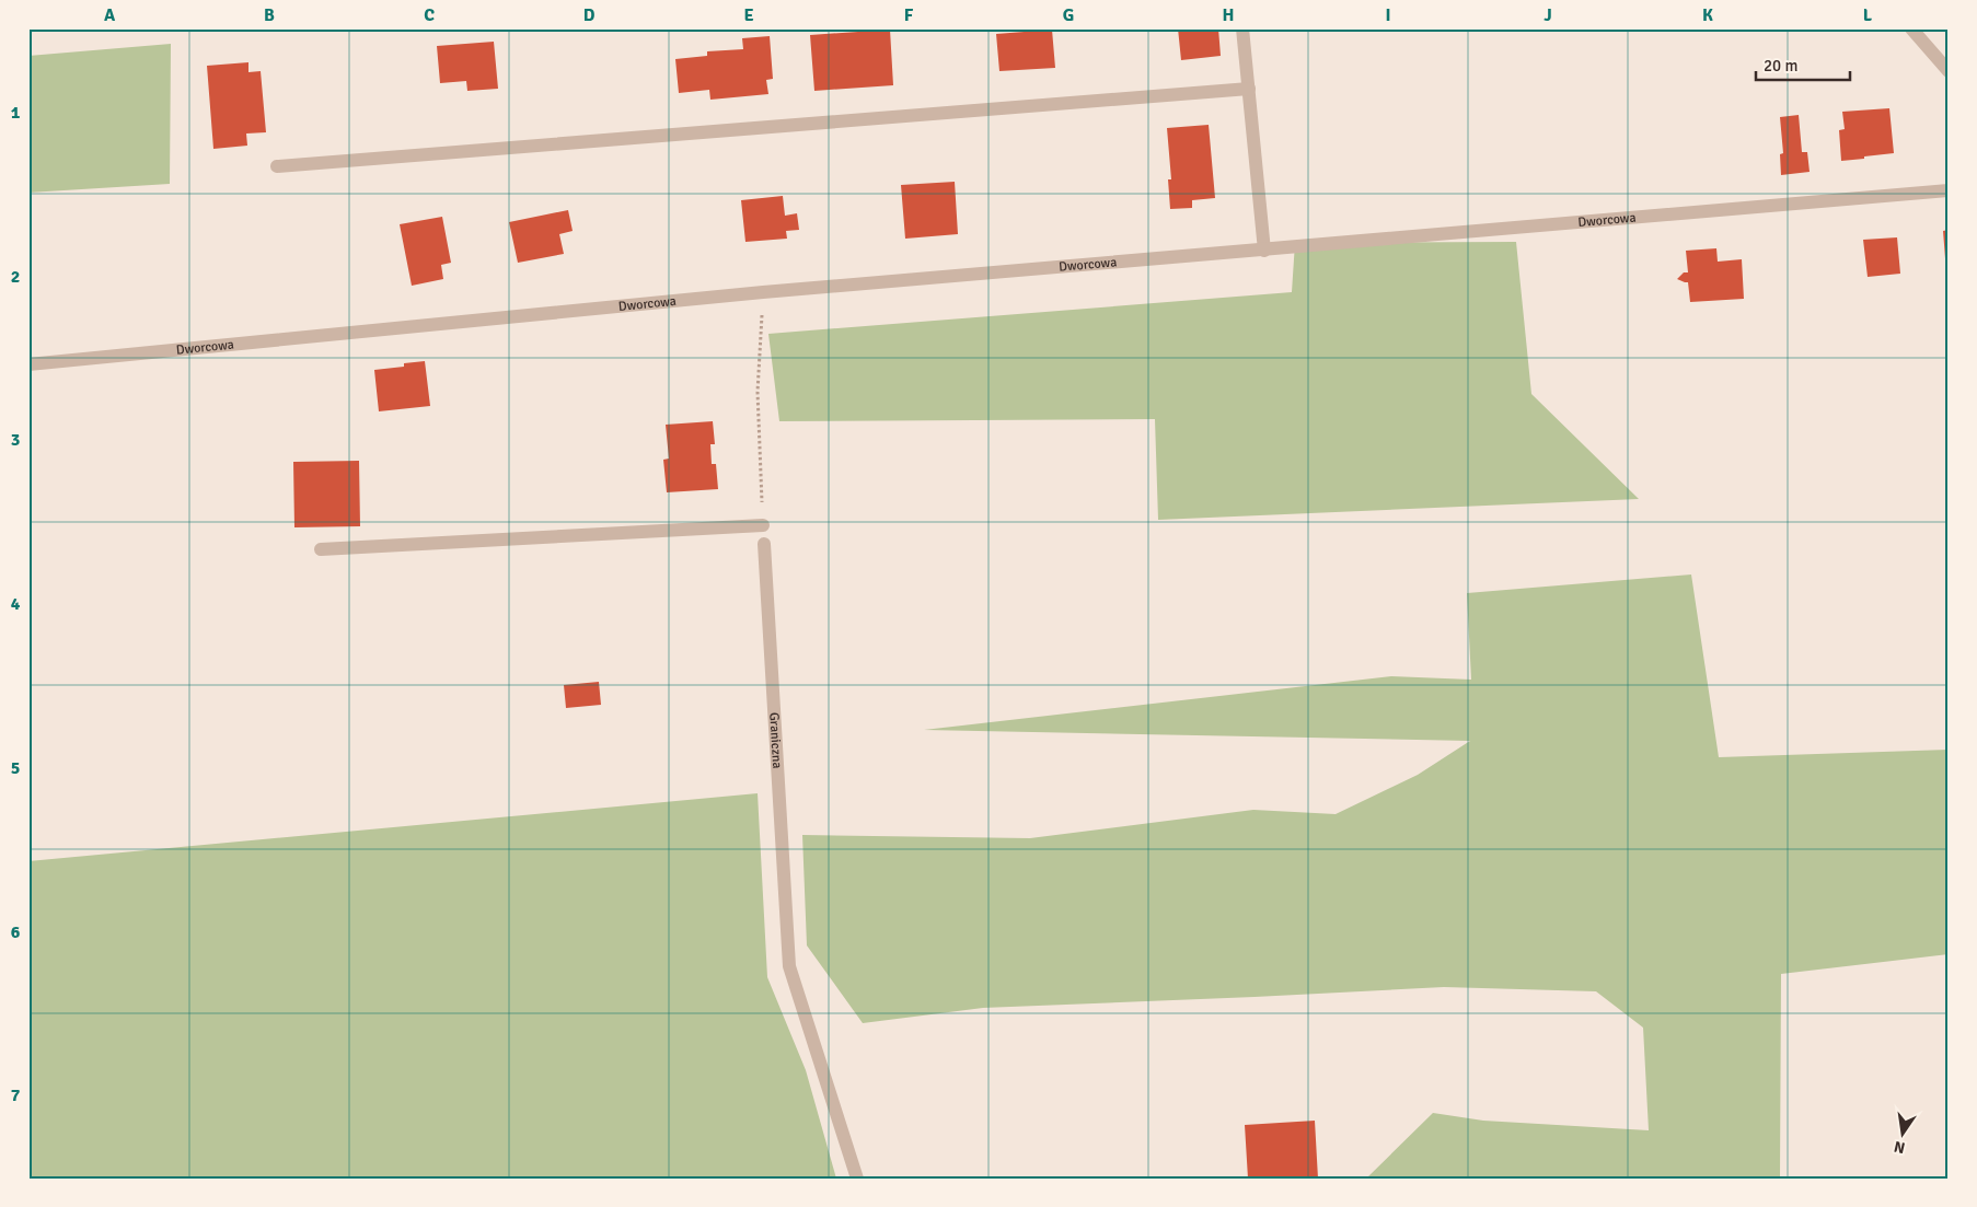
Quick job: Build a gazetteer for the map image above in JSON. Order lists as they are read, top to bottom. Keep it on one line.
{"streets":{"street":["Dworcowa","Graniczna"]},"scale_bar":"20 m","north":"bottom","grid":{"columns":["A","B","C","D","E","F","G","H","I","J","K","L"],"rows":["1","2","3","4","5","6","7"]}}
